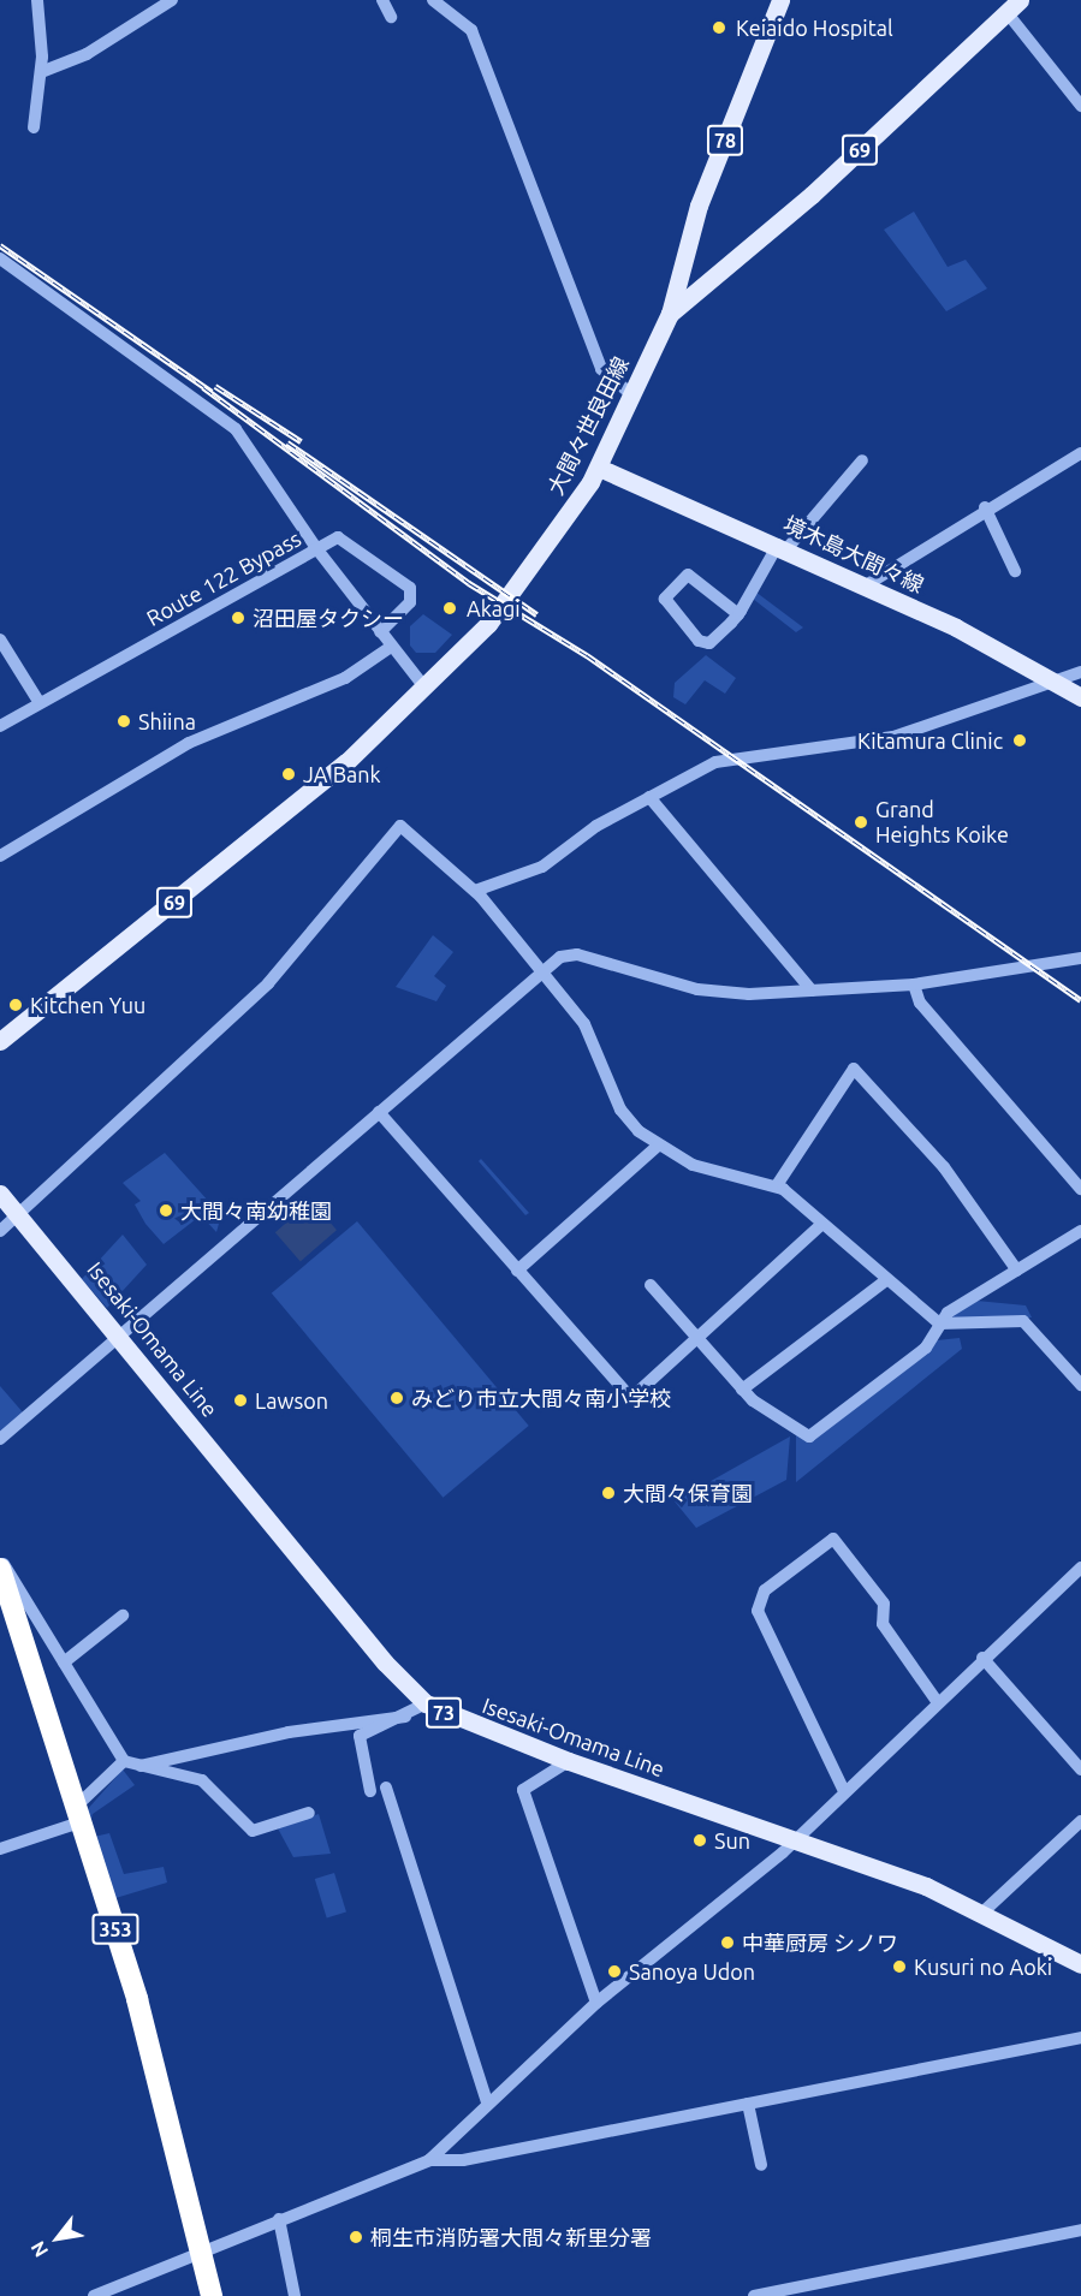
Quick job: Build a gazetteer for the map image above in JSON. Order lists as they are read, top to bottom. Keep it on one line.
{"streets":{"highway":["353"],"main road":["78","69","大間々世良田線","境木島大間々線","Isesaki-Omama Line","73"],"street":["Route 122 Bypass"]},"crossings":[["78","大間々世良田線"],["大間々世良田線","境木島大間々線"],["大間々世良田線","Route 122 Bypass"]],"places":["Keiaido Hospital","Akagi","沼田屋タクシー","Shiina","Kitamura Clinic","JA Bank","Grand Heights Koike","Kitchen Yuu","大間々南幼稚園","みどり市立大間々南小学校","Lawson","大間々保育園","Sun","中華厨房 シノワ","Kusuri no Aoki","Sanoya Udon","桐生市消防署大間々新里分署"],"north":"bottom left"}
